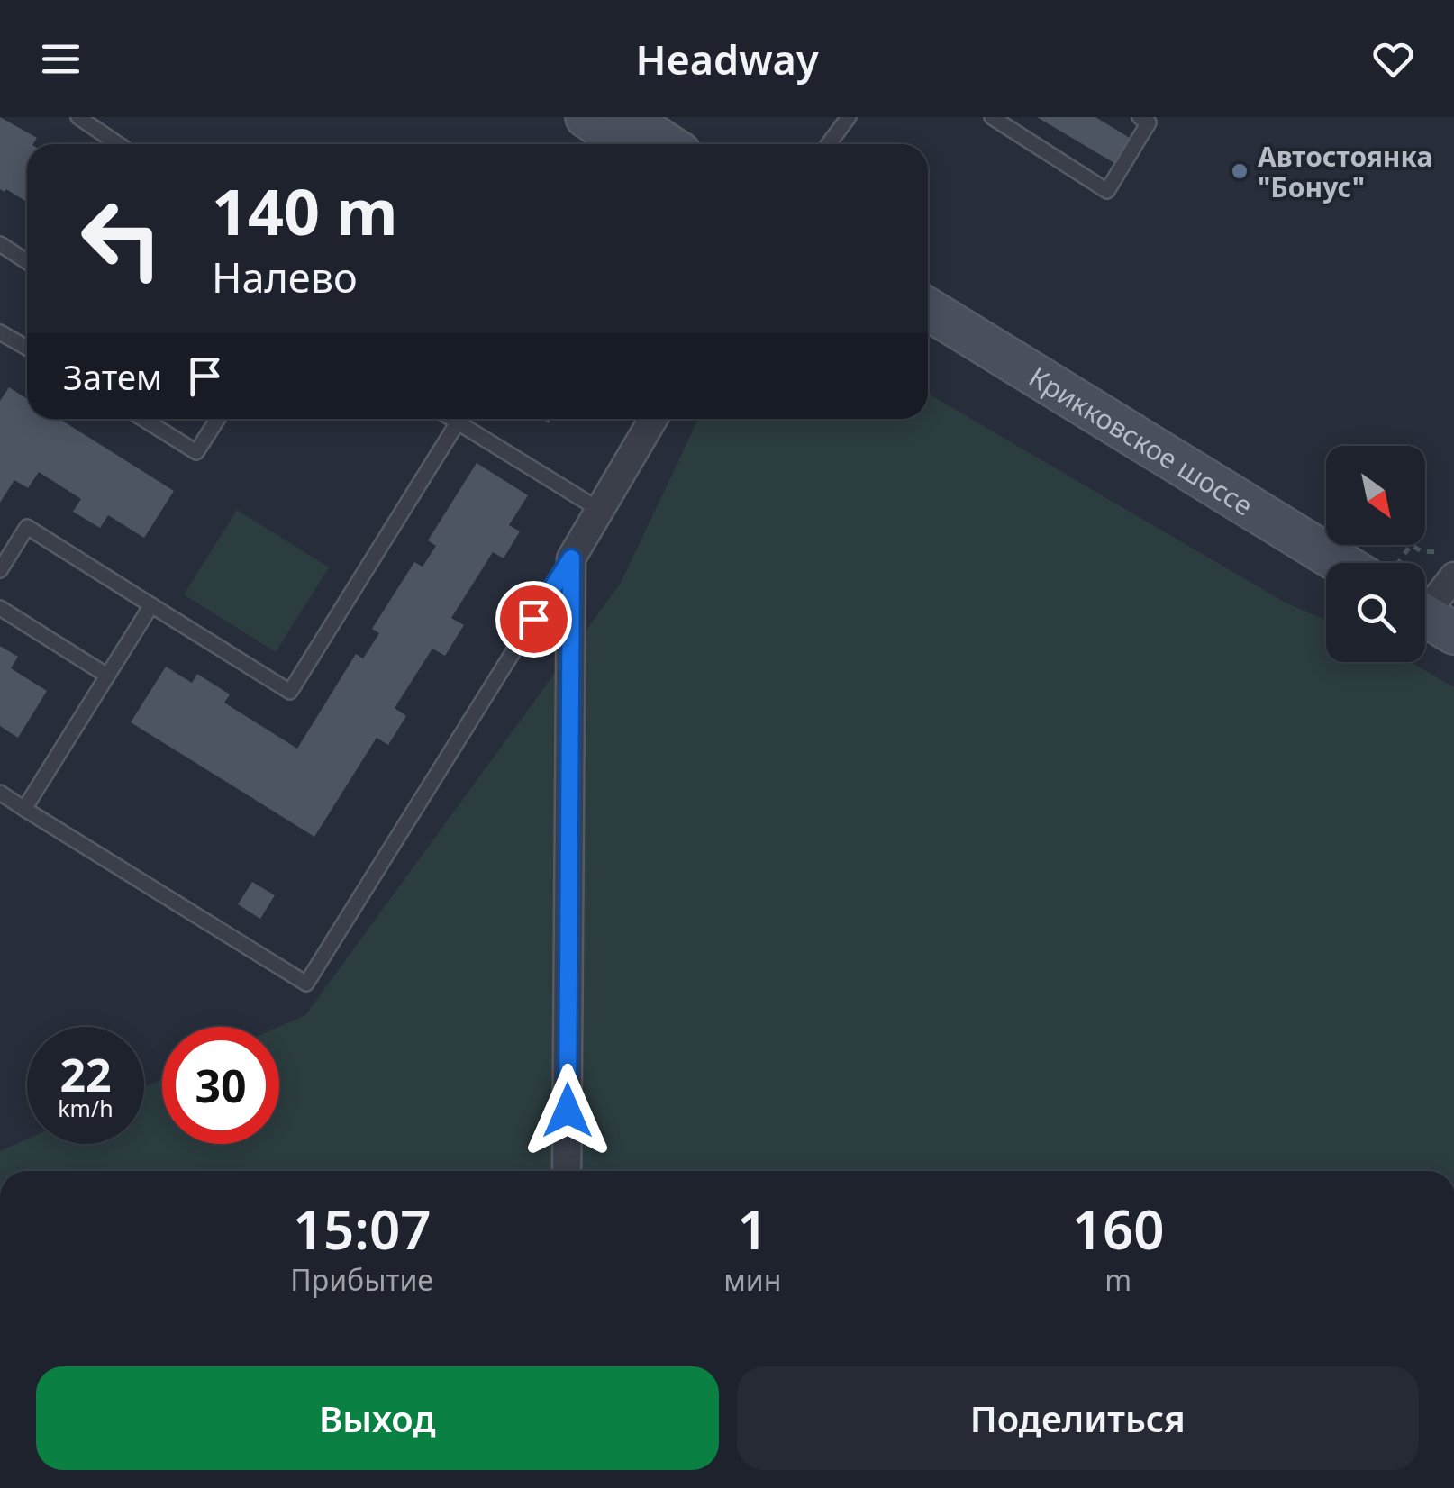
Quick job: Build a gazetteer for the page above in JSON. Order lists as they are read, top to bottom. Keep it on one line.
{"streets":{"main road":["Крикковское шоссе"]},"places":["Автостоянка \"Бонус\""],"north":"bottom right","page":{"header":"Headway","turn":["140 m","Налево"],"then":"Затем","speed":"22 km/h","limit":"30","eta":["15:07","Прибытие","1","мин","160","m"],"buttons":["Выход","Поделиться"]}}
